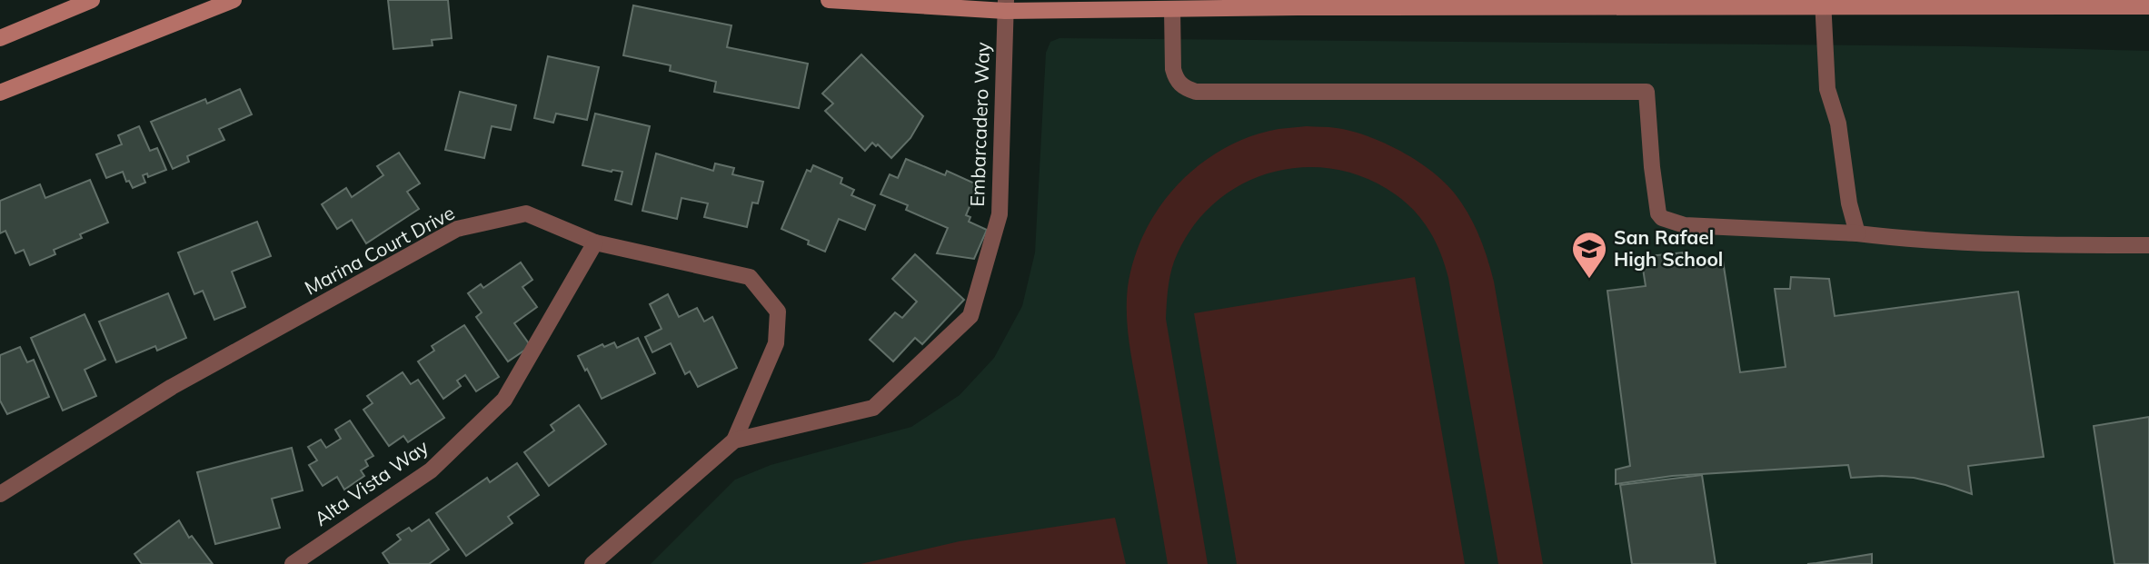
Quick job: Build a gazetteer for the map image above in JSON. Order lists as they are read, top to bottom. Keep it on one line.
{"streets":{"street":["Embarcadero Way","Marina Court Drive","Alta Vista Way"]},"crossings":[["Embarcadero Way","Marina Court Drive"],["Marina Court Drive","Alta Vista Way"]],"places":{"school or university":["San Rafael High School"]}}
